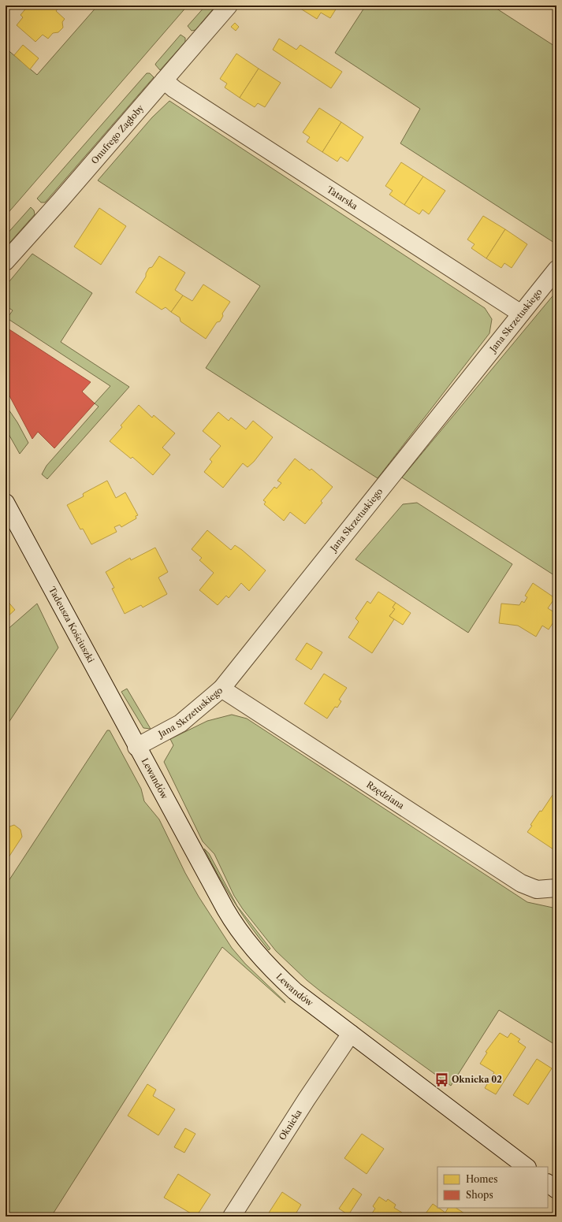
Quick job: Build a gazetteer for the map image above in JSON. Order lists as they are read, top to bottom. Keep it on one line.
{"streets":{"street":["Onufrego Zagłoby","Tatarska","Jana Skrzetuskiego","Tadeusza Kościuszki","Lewandów","Rzędziana","Oknicka"]},"crossings":[["Onufrego Zagłoby","Tatarska"],["Tatarska","Jana Skrzetuskiego"],["Jana Skrzetuskiego","Tadeusza Kościuszki"],["Jana Skrzetuskiego","Lewandów"],["Jana Skrzetuskiego","Rzędziana"],["Tadeusza Kościuszki","Lewandów"],["Lewandów","Oknicka"]],"places":{"bus stop":["Oknicka 02"]},"legend":["Homes","Shops"]}
